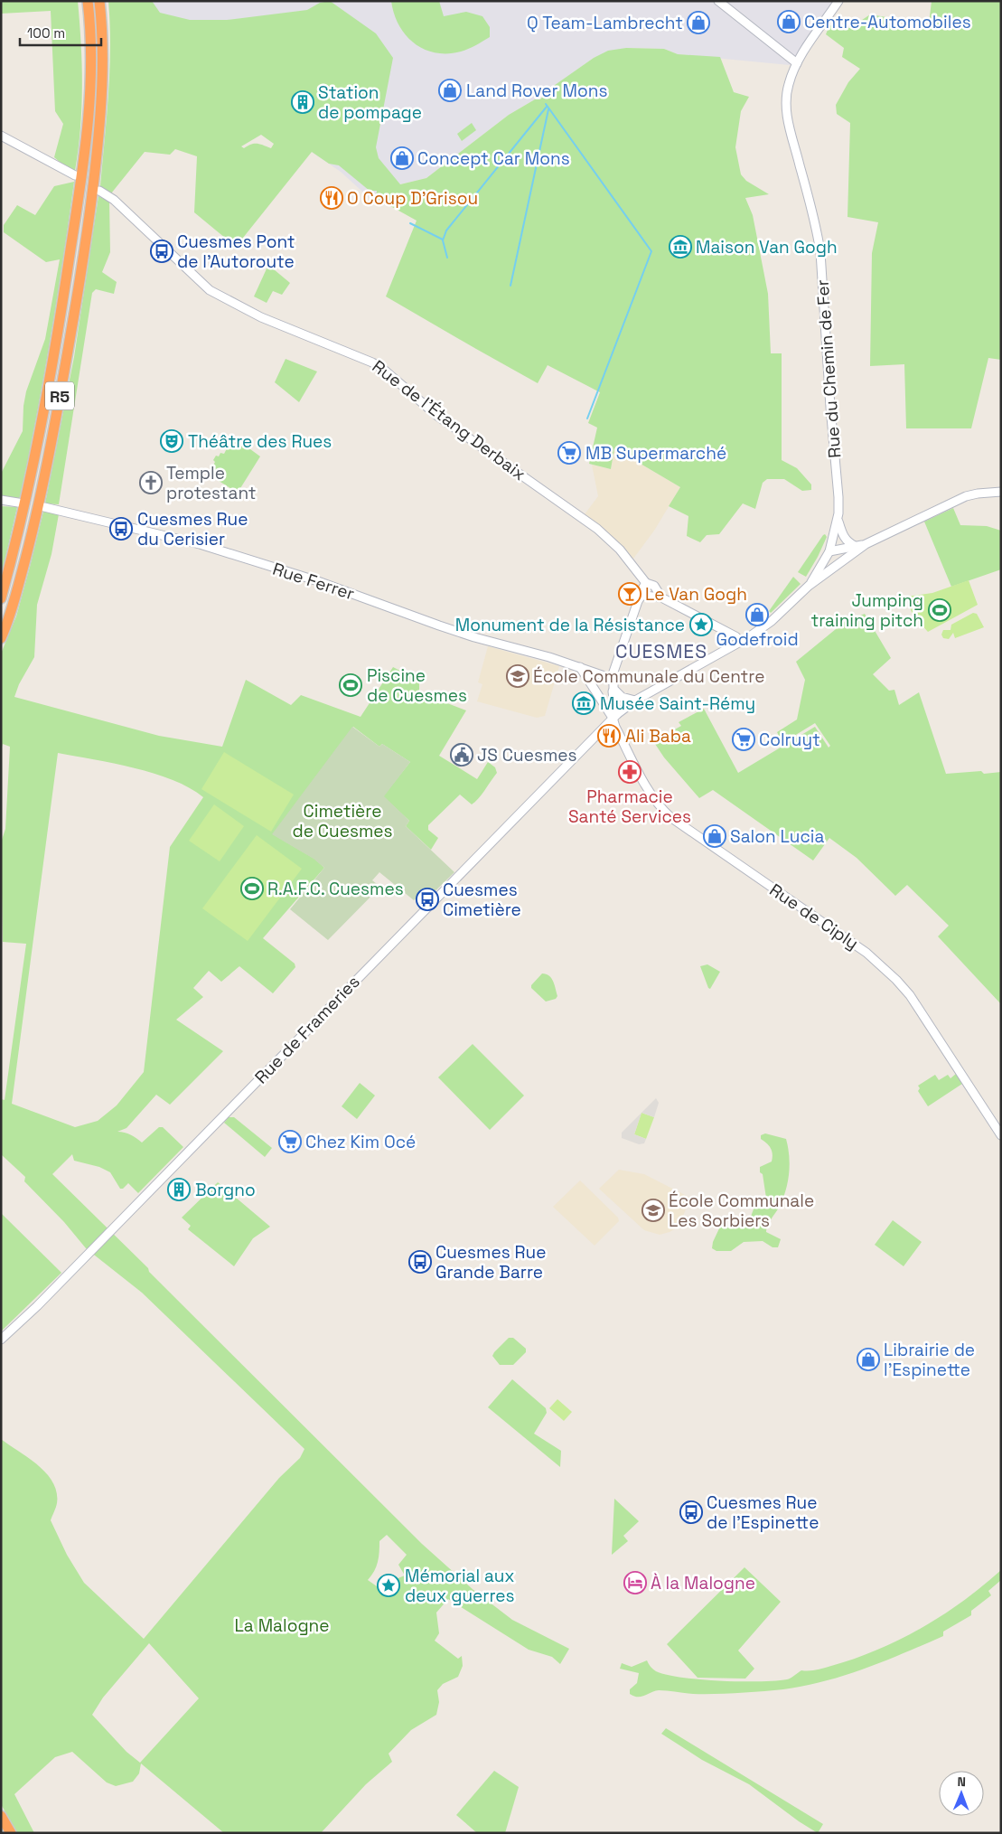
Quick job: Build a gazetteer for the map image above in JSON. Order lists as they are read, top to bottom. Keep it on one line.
{"streets":{"highway":["R5"],"street":["Rue du Chemin de Fer","Rue de l'Étang Derbaix","Rue Ferrer","Rue de Ciply","Rue de Frameries"]},"crossings":[["Rue du Chemin de Fer","Rue de Frameries"],["Rue de Ciply","Rue de Frameries"]],"districts":["CUESMES"],"parks":["Cimetière de Cuesmes","La Malogne"],"places":{"shop":["Centre-Automobiles","Q Team-Lambrecht","Land Rover Mons","Concept Car Mons","Godefroid","Salon Lucia","Librairie de l'Espinette"],"building":["Station de pompage","Borgno"],"restaurant":["O Coup D'Grisou","Ali Baba"],"museum":["Maison Van Gogh","Musée Saint-Rémy"],"bus stop":["Cuesmes Pont de l'Autoroute","Cuesmes Rue du Cerisier","Cuesmes Cimetière","Cuesmes Rue Grande Barre","Cuesmes Rue de l'Espinette"],"theatre":["Théâtre des Rues"],"supermarket":["MB Supermarché","Colruyt","Chez Kim Océ"],"church":["Temple protestant"],"bar":["Le Van Gogh"],"sports":["Jumping training pitch","Piscine de Cuesmes","R.A.F.C. Cuesmes"],"place":["Monument de la Résistance","Mémorial aux deux guerres"],"school or university":["École Communale du Centre","École Communale Les Sorbiers"],"public building":["JS Cuesmes"],"pharmacy":["Pharmacie Santé Services"],"hotel":["À la Malogne"]},"scale_bar":"100 m","north":"top"}
